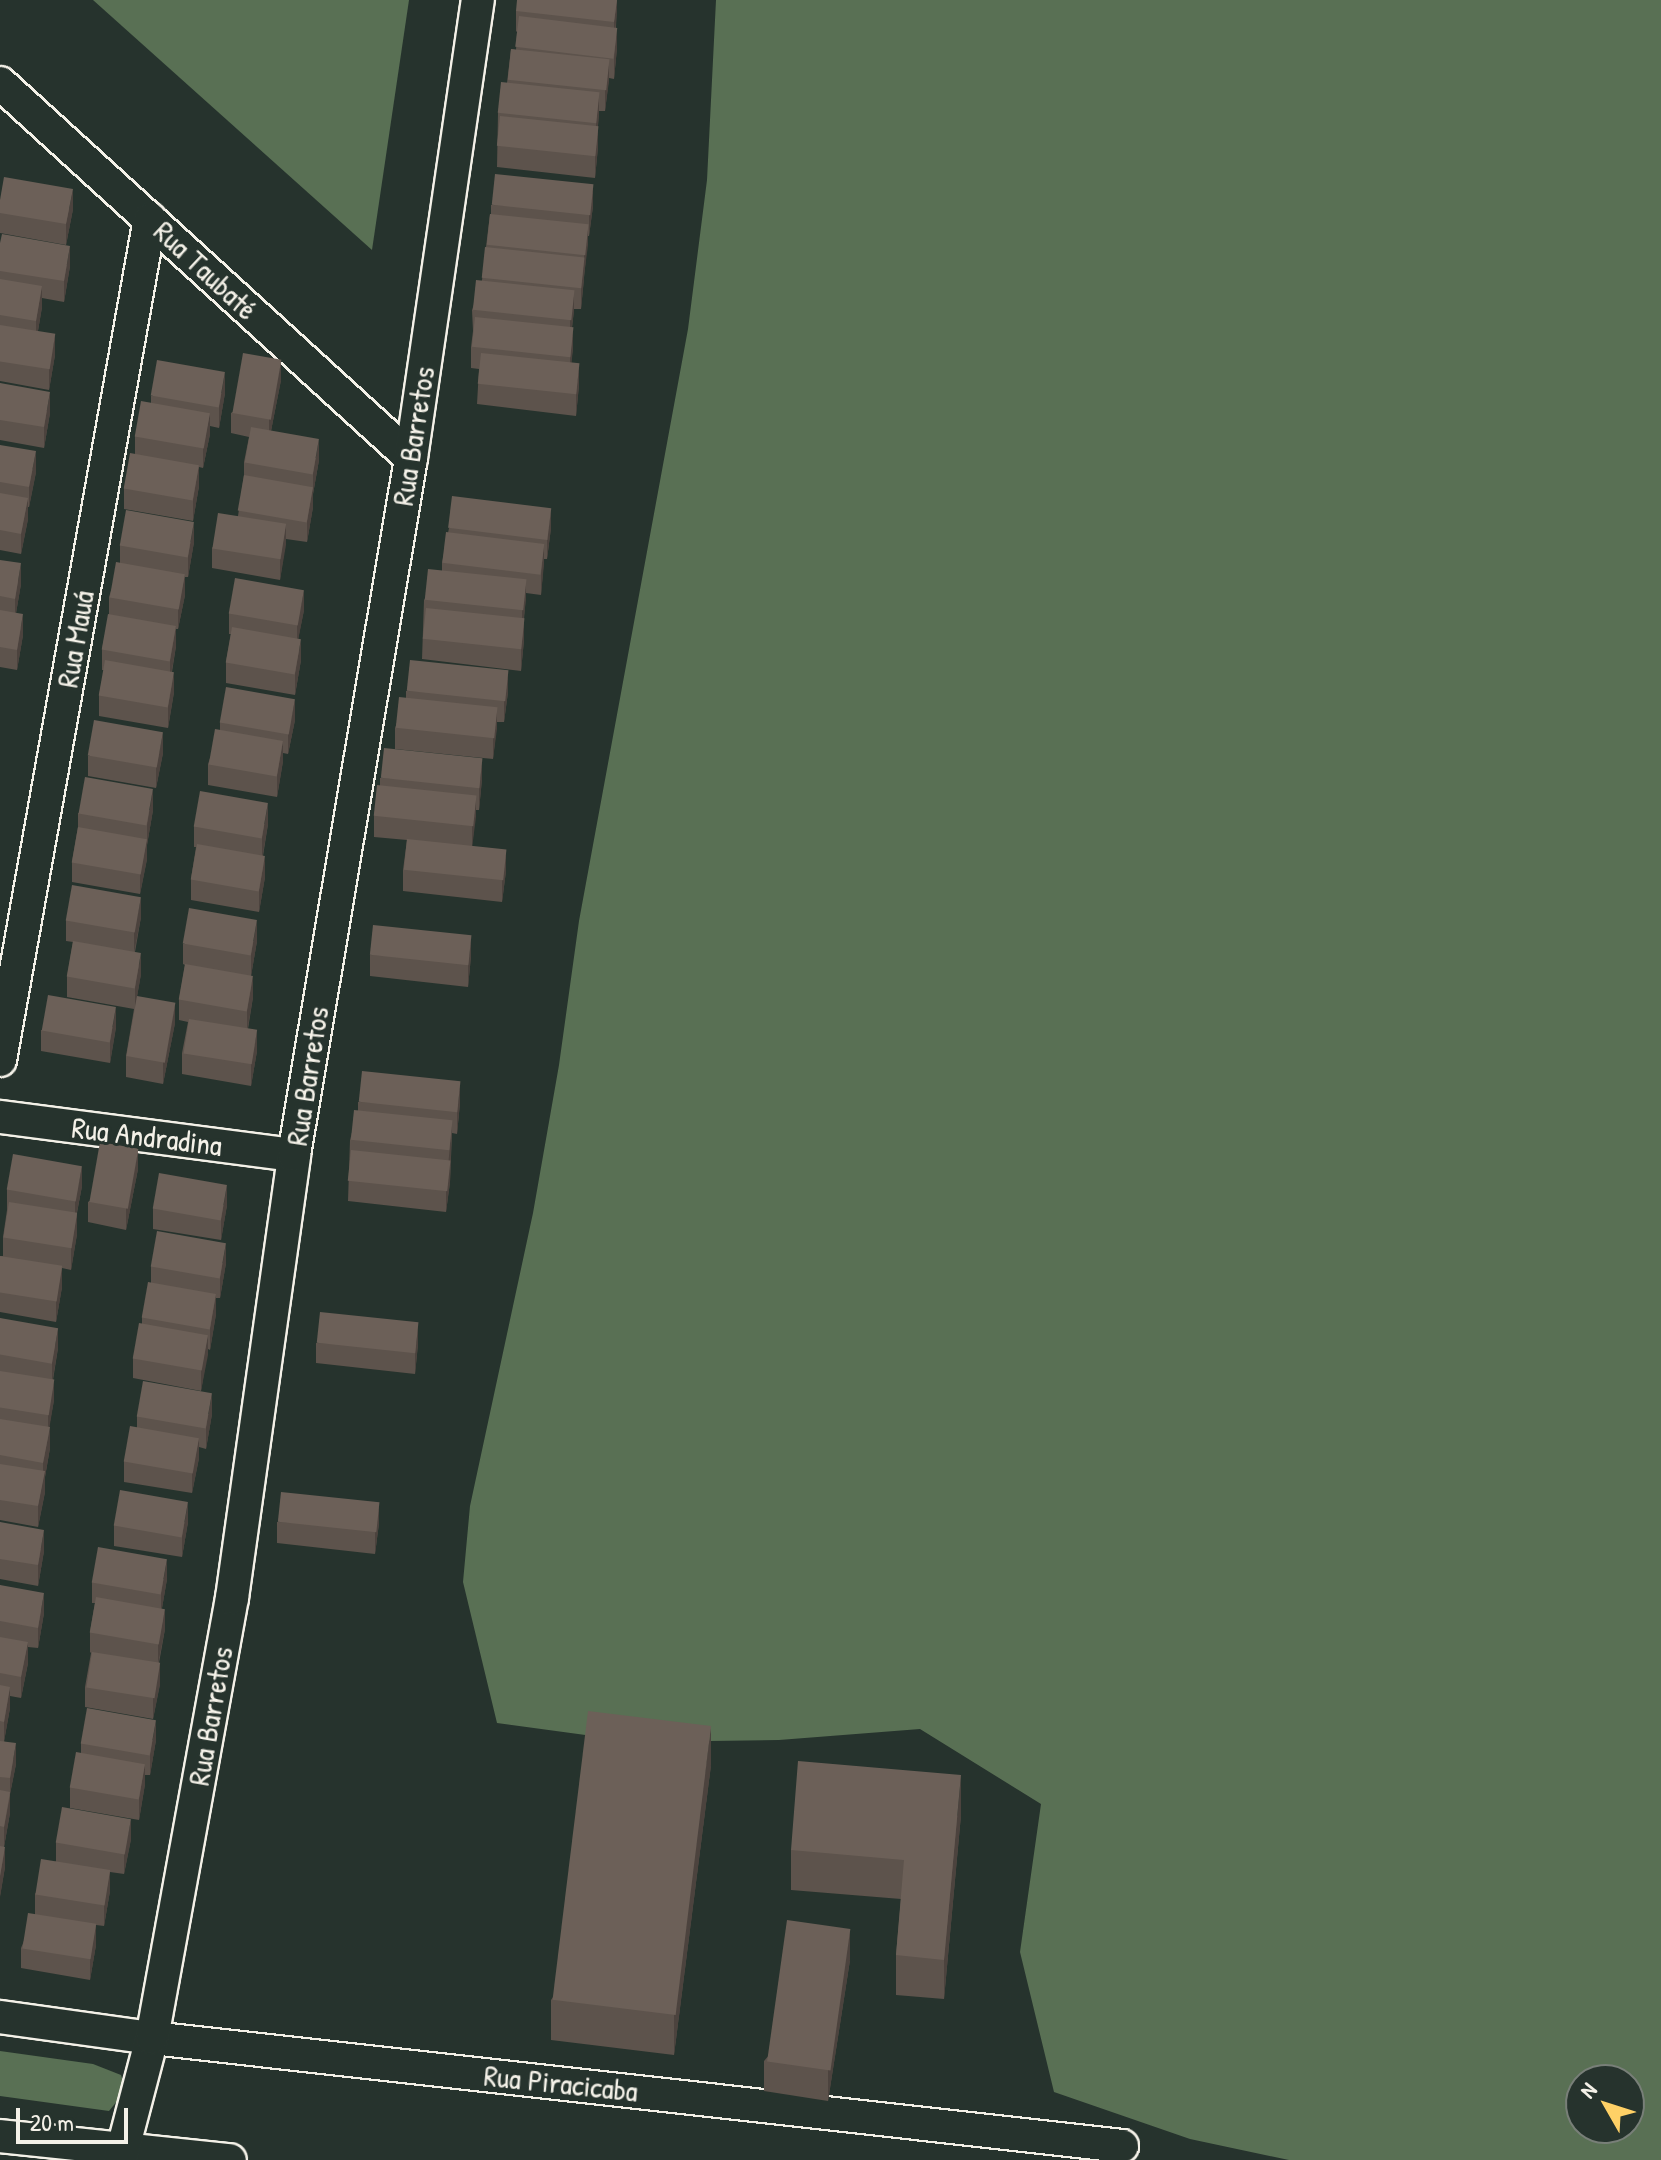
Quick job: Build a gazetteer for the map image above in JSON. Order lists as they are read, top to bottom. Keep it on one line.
{"streets":{"street":["Rua Taubaté","Rua Barretos","Rua Mauá","Rua Andradina","Rua Piracicaba"]},"crossings":[["Rua Taubaté","Rua Barretos"],["Rua Taubaté","Rua Mauá"],["Rua Barretos","Rua Andradina"],["Rua Barretos","Rua Piracicaba"]],"scale_bar":"20 m","north":"top left"}
